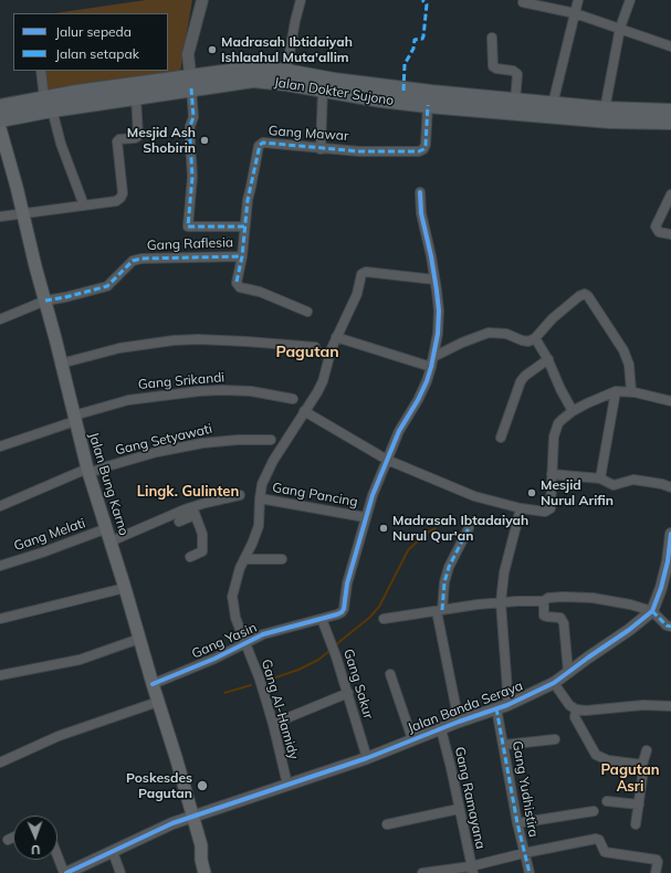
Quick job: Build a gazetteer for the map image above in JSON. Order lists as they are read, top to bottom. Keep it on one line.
{"streets":{"highway":["Jalan Dokter Sujono"],"main road":["Jalan Bung Karno"],"street":["Gang Mawar","Gang Raflesia","Gang Srikandi","Gang Setyawati","Gang Pancing","Gang Melati","Gang Yasin","Gang Sakur","Jalan Banda Seraya","Gang Al-Hamidy","Gang Yudhistira","Gang Ramayana"]},"crossings":[["Jalan Dokter Sujono","Gang Mawar"],["Jalan Dokter Sujono","Jalan Bung Karno"],["Gang Mawar","Gang Raflesia"],["Gang Raflesia","Jalan Bung Karno"],["Gang Srikandi","Jalan Bung Karno"],["Gang Setyawati","Jalan Bung Karno"],["Jalan Bung Karno","Gang Melati"],["Jalan Bung Karno","Gang Yasin"],["Jalan Bung Karno","Jalan Banda Seraya"],["Gang Pancing","Gang Yasin"],["Gang Pancing","Gang Al-Hamidy"],["Gang Yasin","Gang Sakur"],["Gang Yasin","Gang Al-Hamidy"],["Gang Sakur","Jalan Banda Seraya"],["Jalan Banda Seraya","Gang Al-Hamidy"],["Jalan Banda Seraya","Gang Yudhistira"],["Jalan Banda Seraya","Gang Ramayana"]],"districts":["Pagutan","Lingk. Gulinten","Pagutan Asri"],"places":["Madrasah Ibtidaiyah Ishlaahul Muta'allim","Mesjid Ash Shobirin","Mesjid Nurul Arifin","Madrasah Ibtadaiyah Nurul Qur'an","Poskesdes Pagutan"],"legend":["Jalur sepeda","Jalan setapak"],"north":"bottom"}
